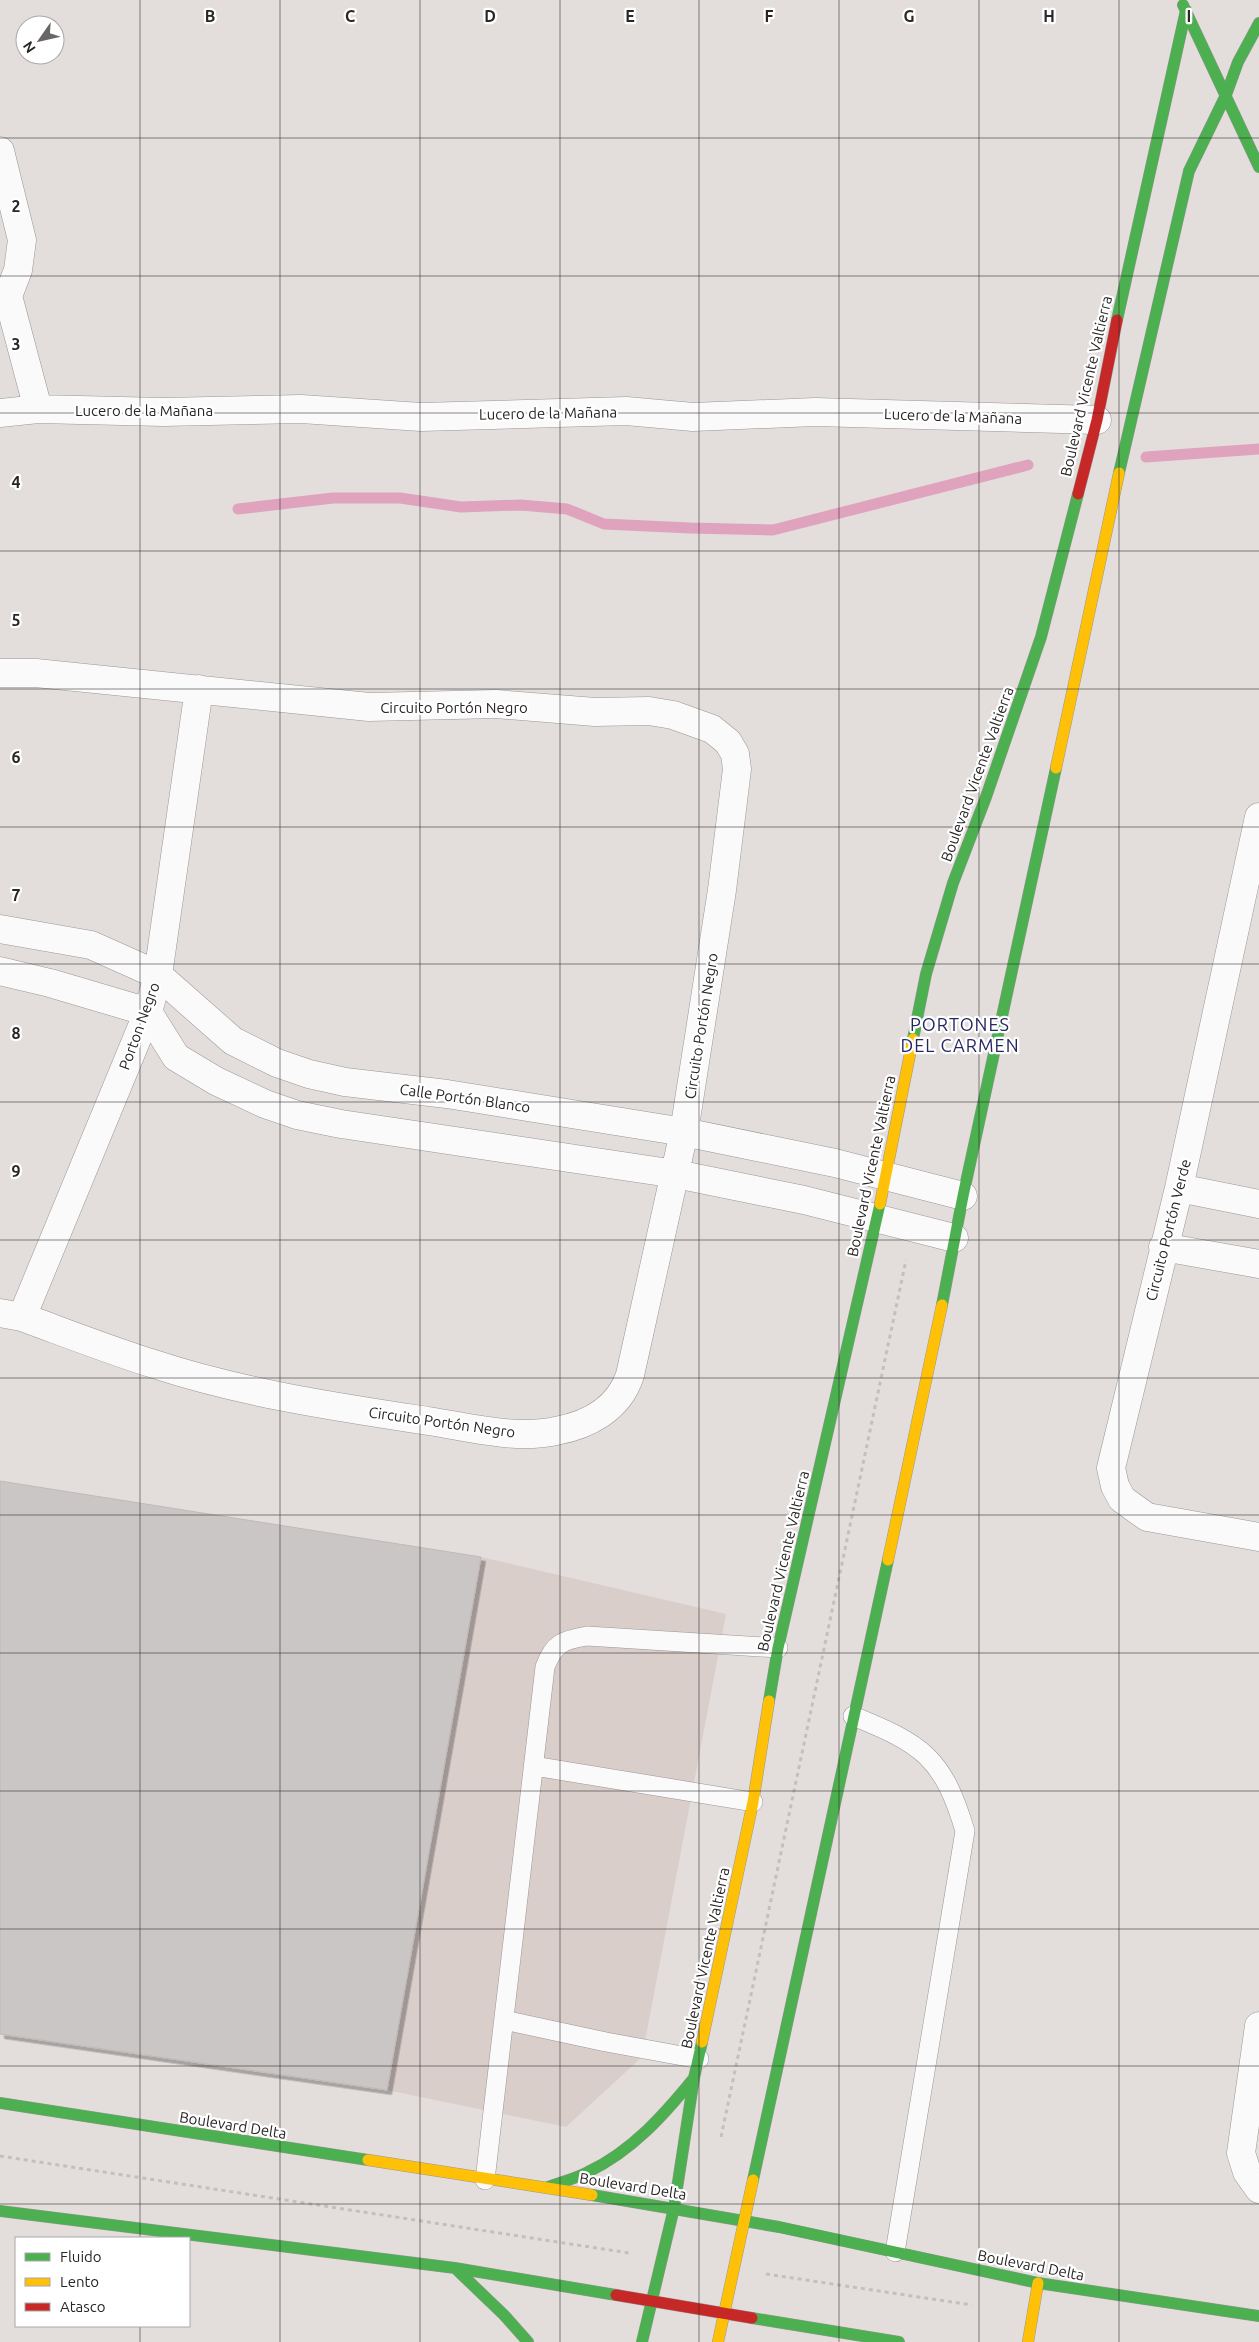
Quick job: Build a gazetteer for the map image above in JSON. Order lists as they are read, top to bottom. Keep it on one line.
{"streets":{"main road":["Boulevard Vicente Valtierra","Boulevard Delta"],"street":["Lucero de la Mañana","Circuito Portón Negro","Porton Negro","Calle Portón Blanco","Circuito Portón Verde"]},"crossings":[["Boulevard Vicente Valtierra","Lucero de la Mañana"],["Boulevard Vicente Valtierra","Calle Portón Blanco"],["Boulevard Vicente Valtierra","Boulevard Delta"],["Circuito Portón Negro","Porton Negro"],["Circuito Portón Negro","Calle Portón Blanco"],["Porton Negro","Calle Portón Blanco"]],"districts":["PORTONES DEL CARMEN"],"legend":["Fluido","Lento","Atasco"],"north":"bottom left","grid":{"columns":["B","C","D","E","F","G","H","I"],"rows":["2","3","4","5","6","7","8","9"]}}
